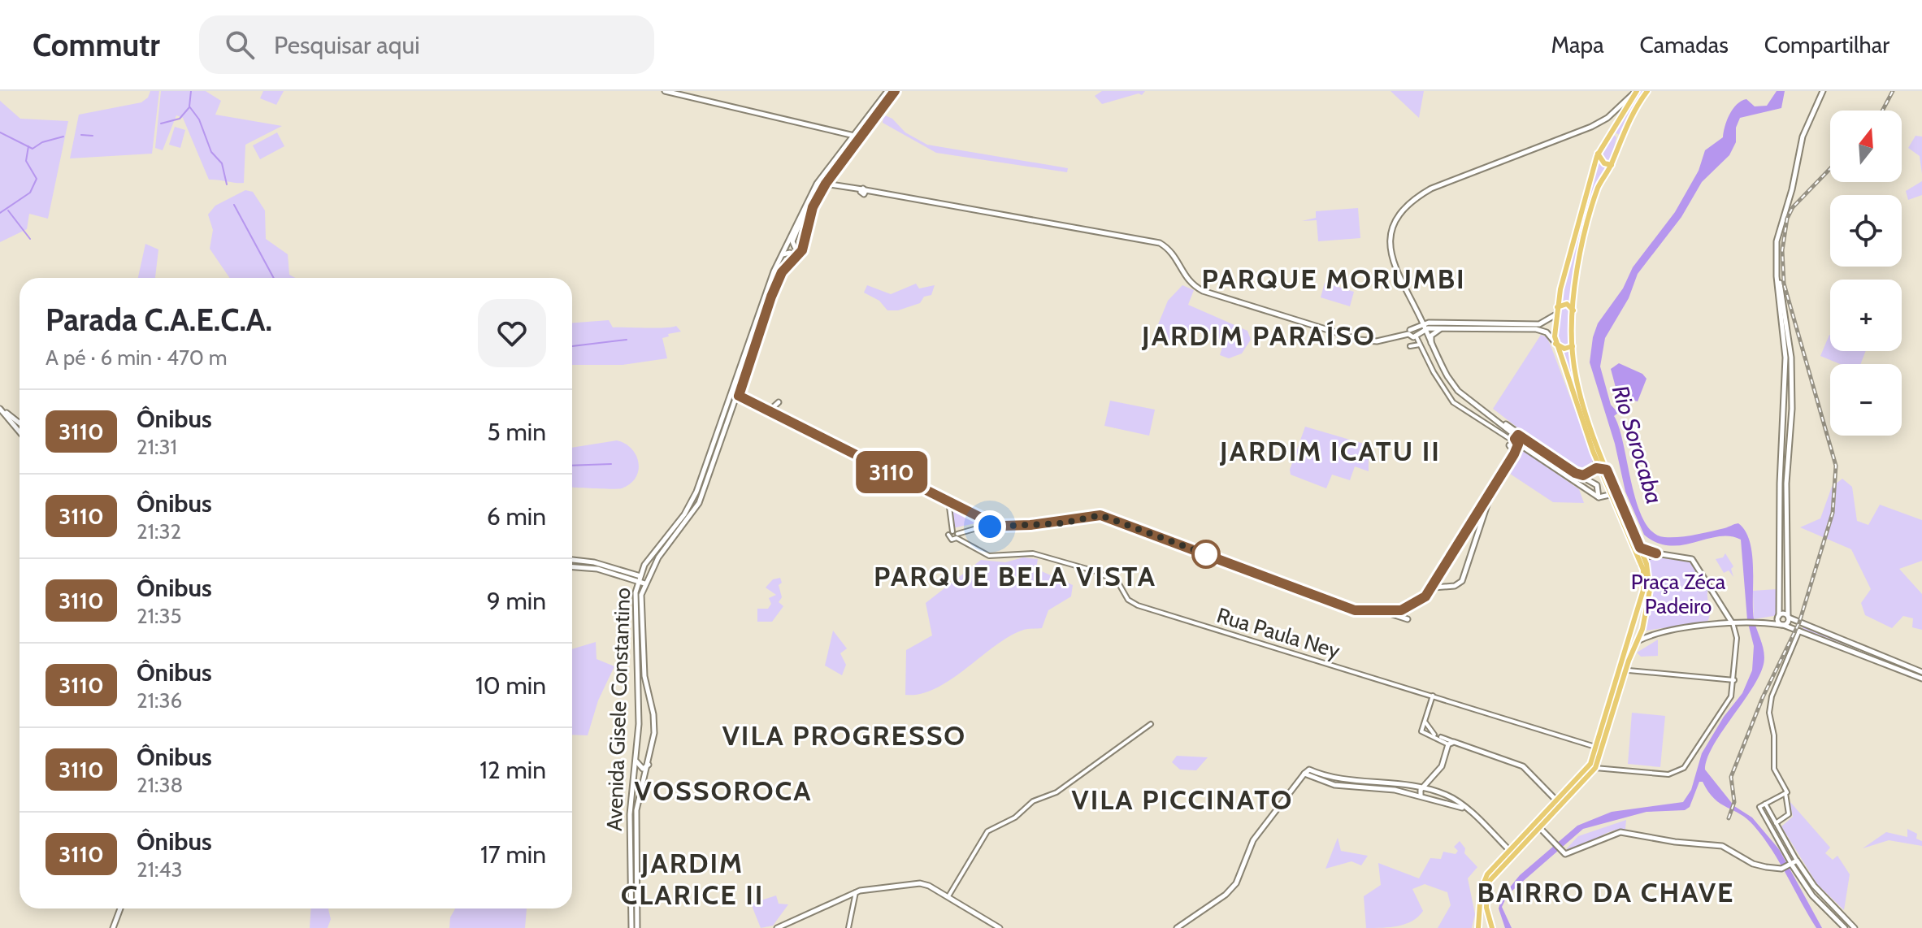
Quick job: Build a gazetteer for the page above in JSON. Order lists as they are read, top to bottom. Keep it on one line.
{"streets":{"main road":["Avenida Gisele Constantino"],"street":["Rua Paula Ney"]},"districts":["PARQUE MORUMBI","JARDIM PARAÍSO","JARDIM ICATU II","PARQUE BELA VISTA","VILA PROGRESSO","VOSSOROCA","VILA PICCINATO","JARDIM CLARICE II","BAIRRO DA CHAVE"],"water":["Rio Sorocaba"],"parks":["Praça Zéca Padeiro"],"lines":["bus line 3110"],"north":"top","page":{"header":"Commutr","search":"Pesquisar aqui","nav":["Mapa","Camadas","Compartilhar"],"on_map":"3110","map_buttons":["+","−"],"heading":["Parada C.A.E.C.A.","A pé · 6 min · 470 m"],"list":[{"mark":"3110","name":"Ônibus","note":"21:31","value":"5 min"},{"mark":"3110","name":"Ônibus","note":"21:32","value":"6 min"},{"mark":"3110","name":"Ônibus","note":"21:35","value":"9 min"},{"mark":"3110","name":"Ônibus","note":"21:36","value":"10 min"},{"mark":"3110","name":"Ônibus","note":"21:38","value":"12 min"},{"mark":"3110","name":"Ônibus","note":"21:43","value":"17 min"}]}}
